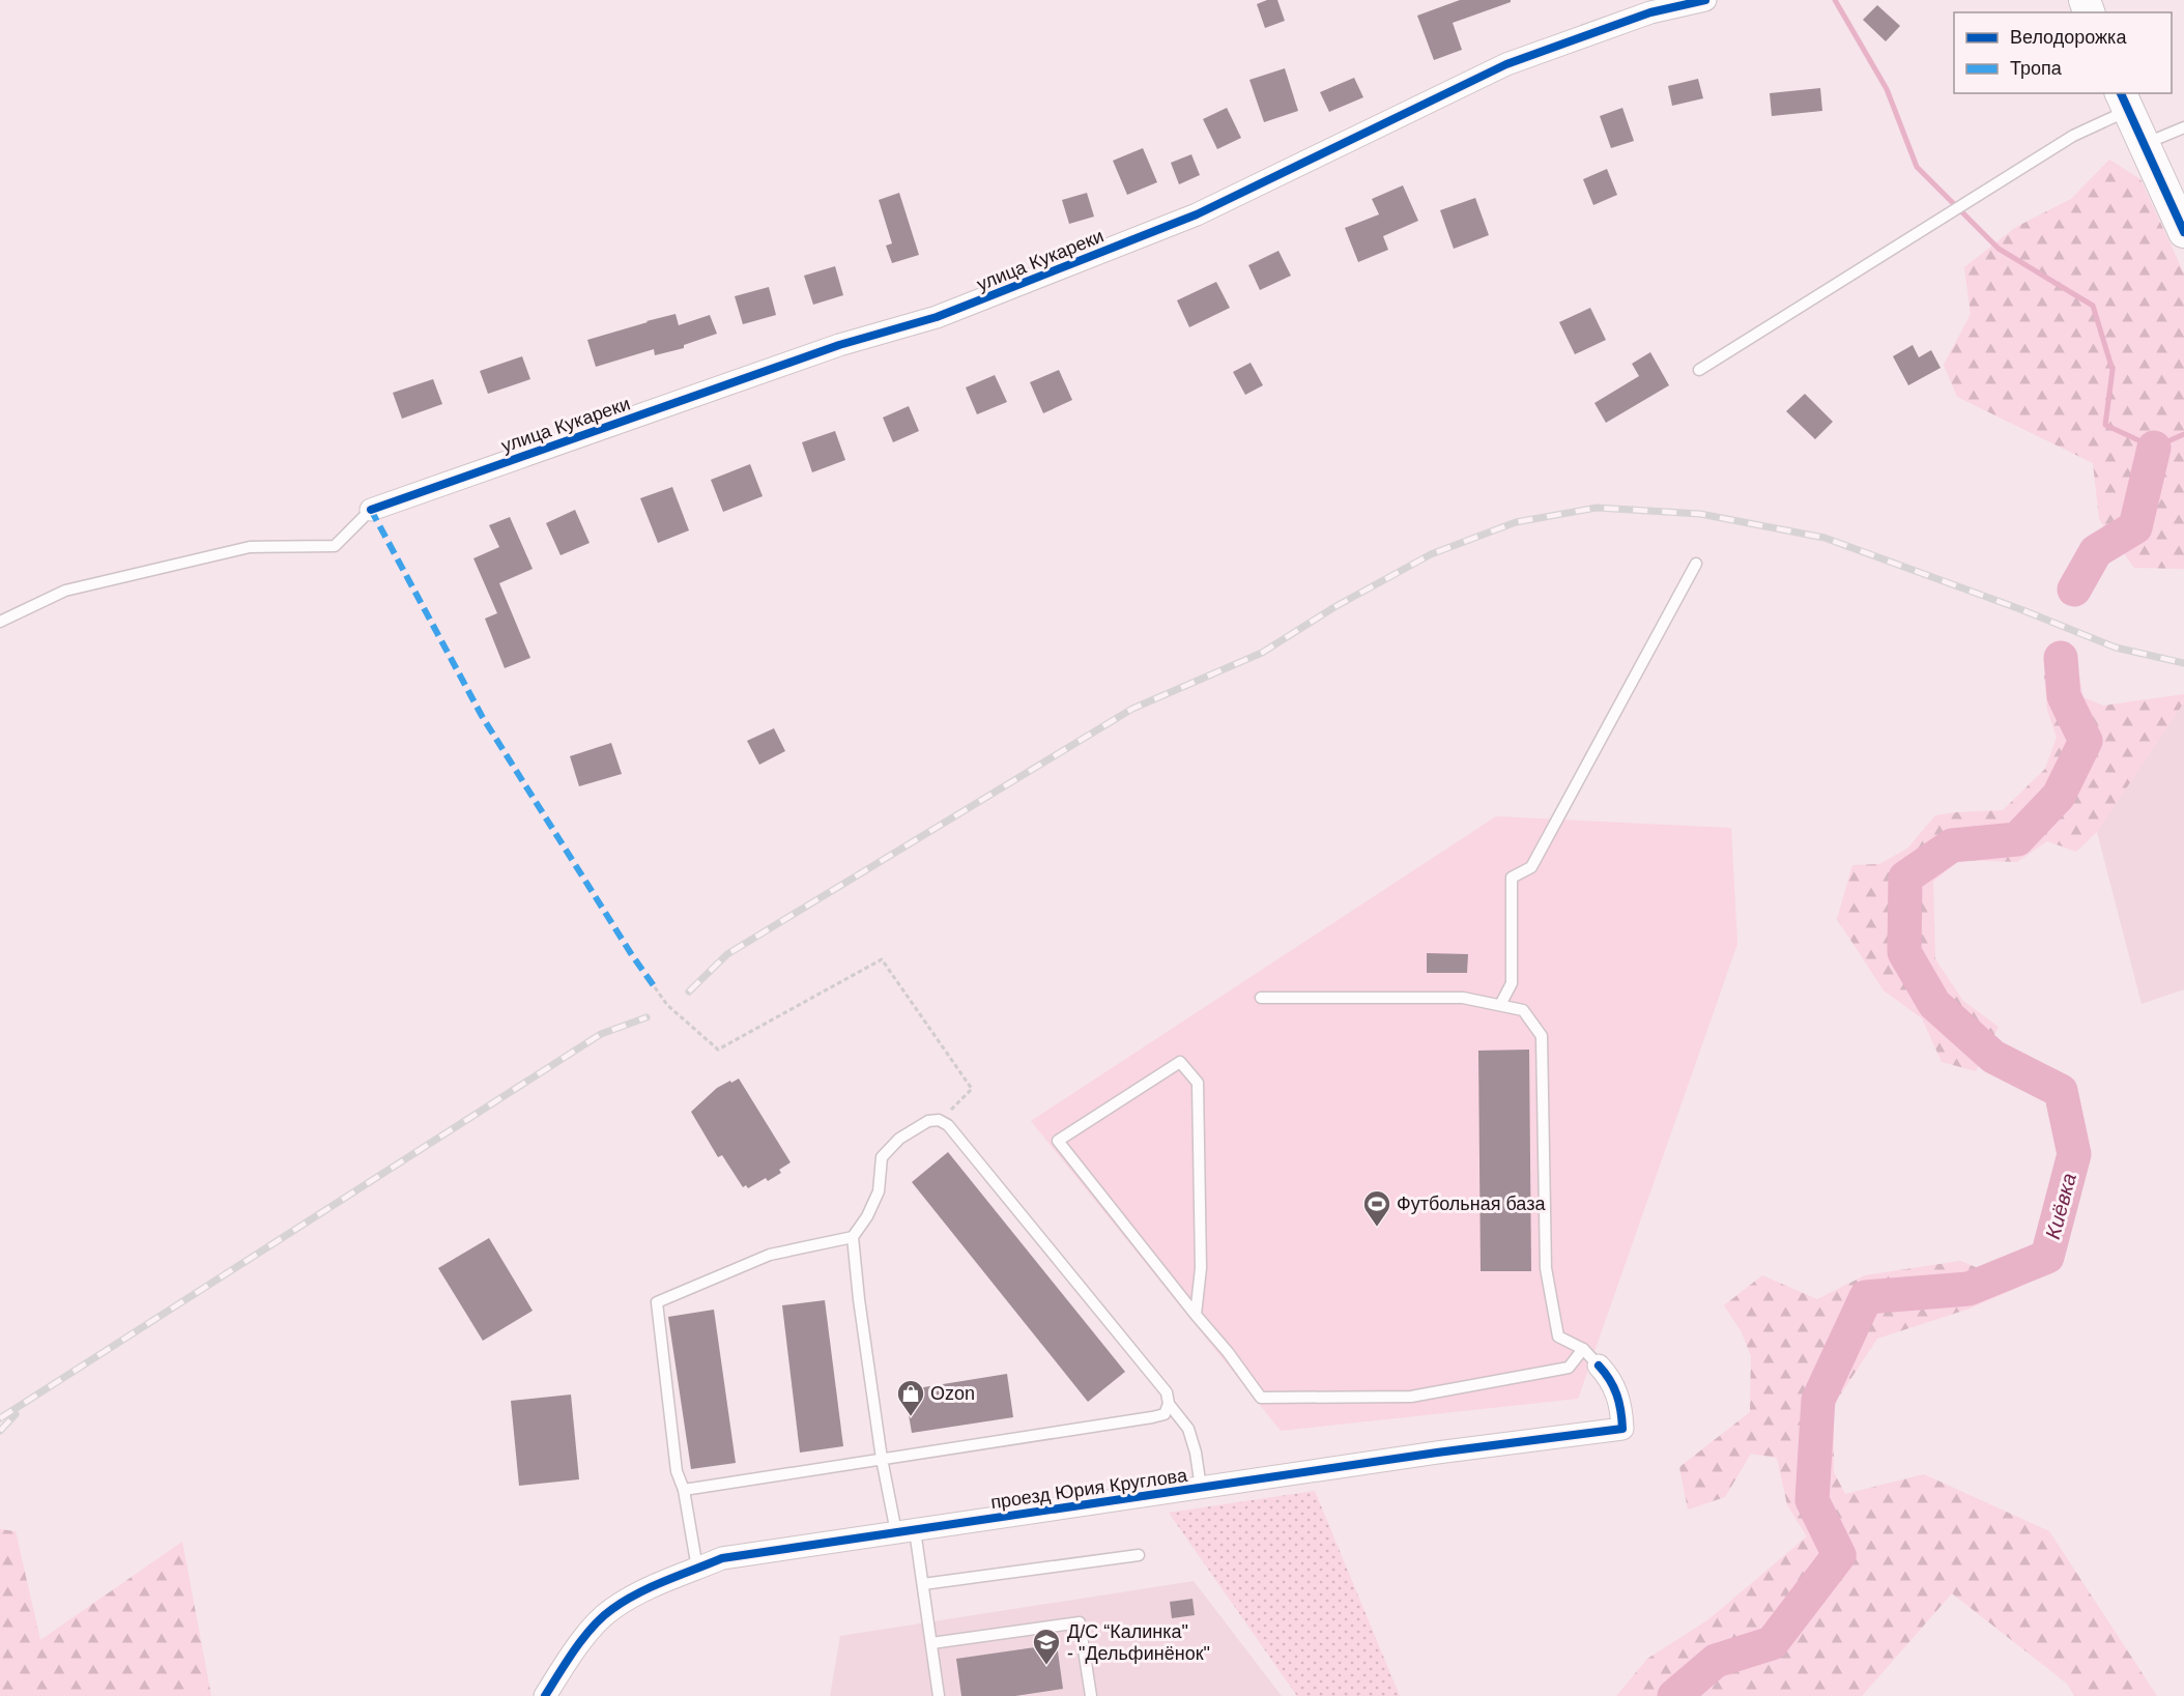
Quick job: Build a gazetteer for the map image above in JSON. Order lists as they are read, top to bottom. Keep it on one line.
{"streets":{"street":["улица Кукареки","проезд Юрия Круглова"]},"water":["Киёвка"],"places":{"sports":["Футбольная база"],"shop":["Ozon"],"school or university":["Д/С “Калинка\" - \"Дельфинёнок\""]},"legend":["Велодорожка","Тропа"]}
